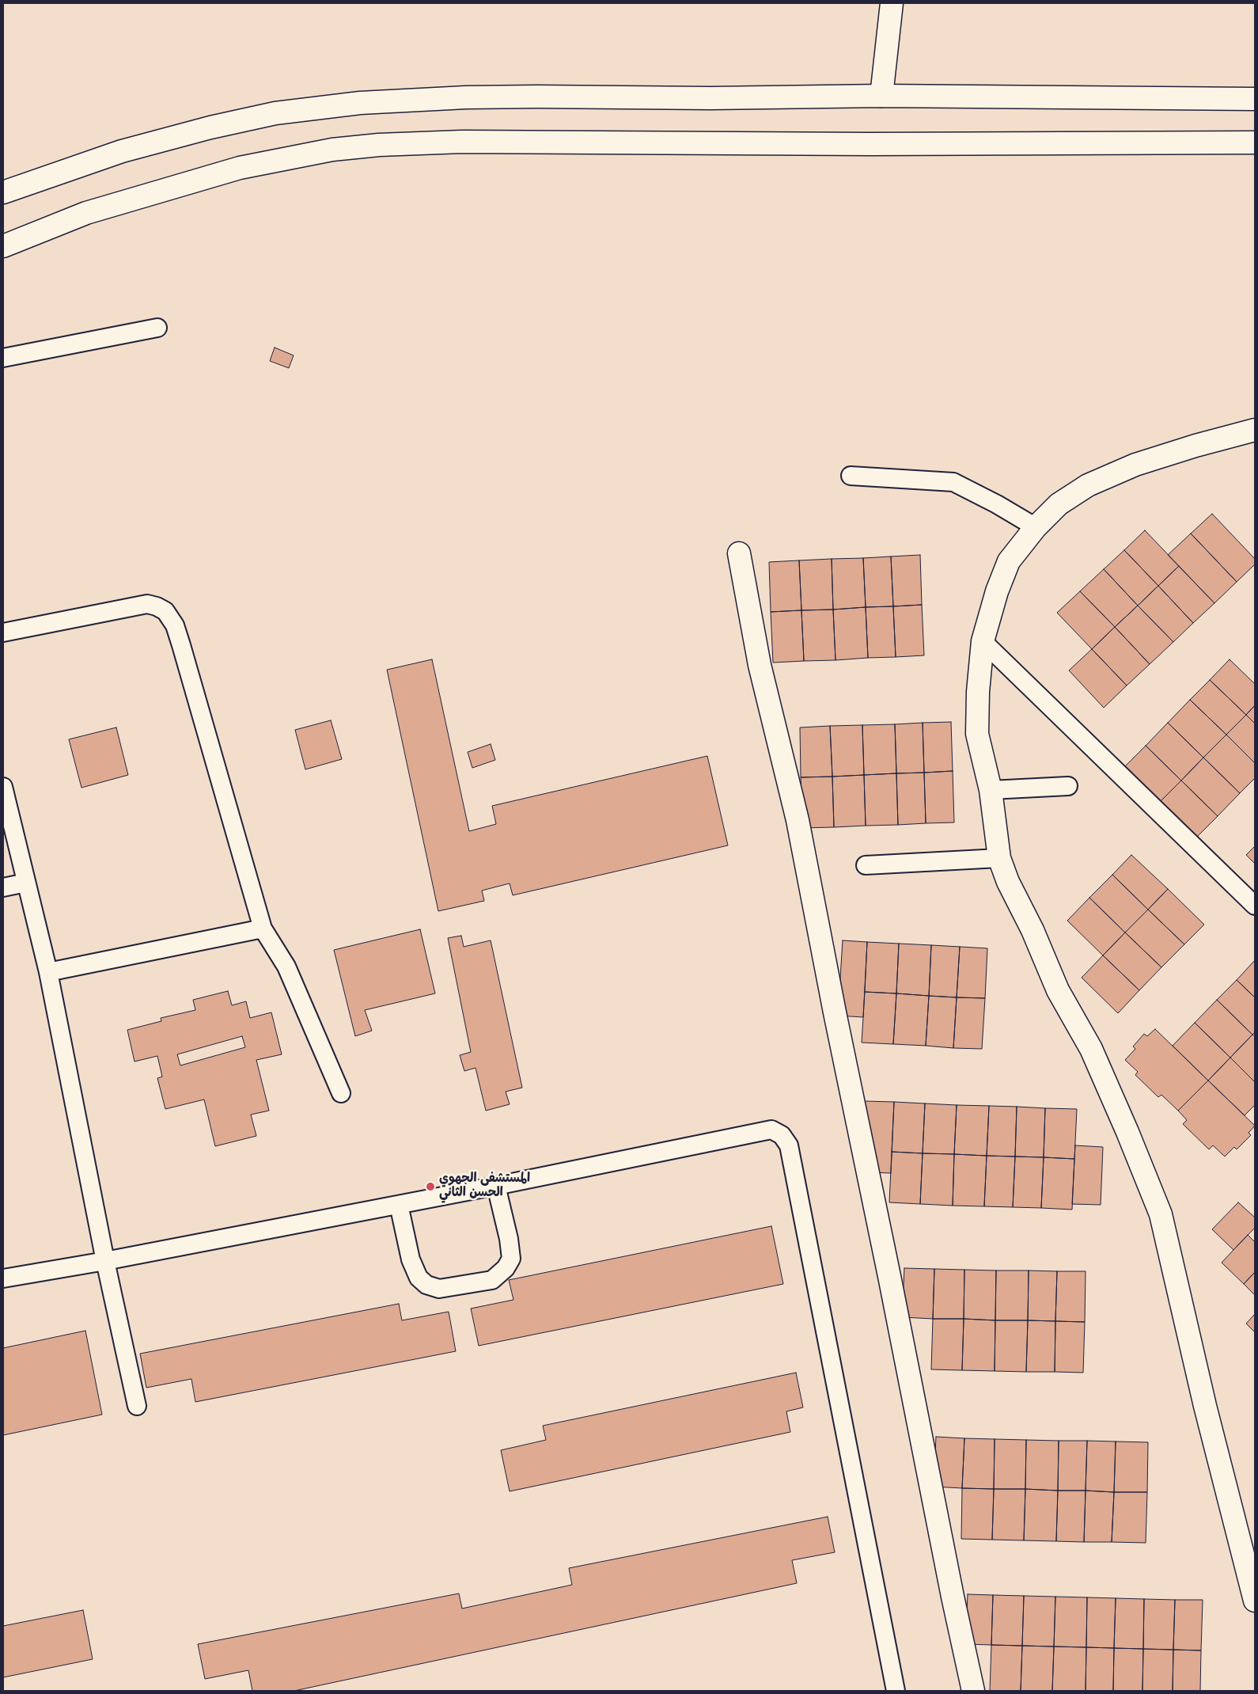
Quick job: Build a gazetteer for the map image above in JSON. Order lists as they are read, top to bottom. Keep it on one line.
{"places":["المستشفى الجهوي الحسن الثاني"]}
